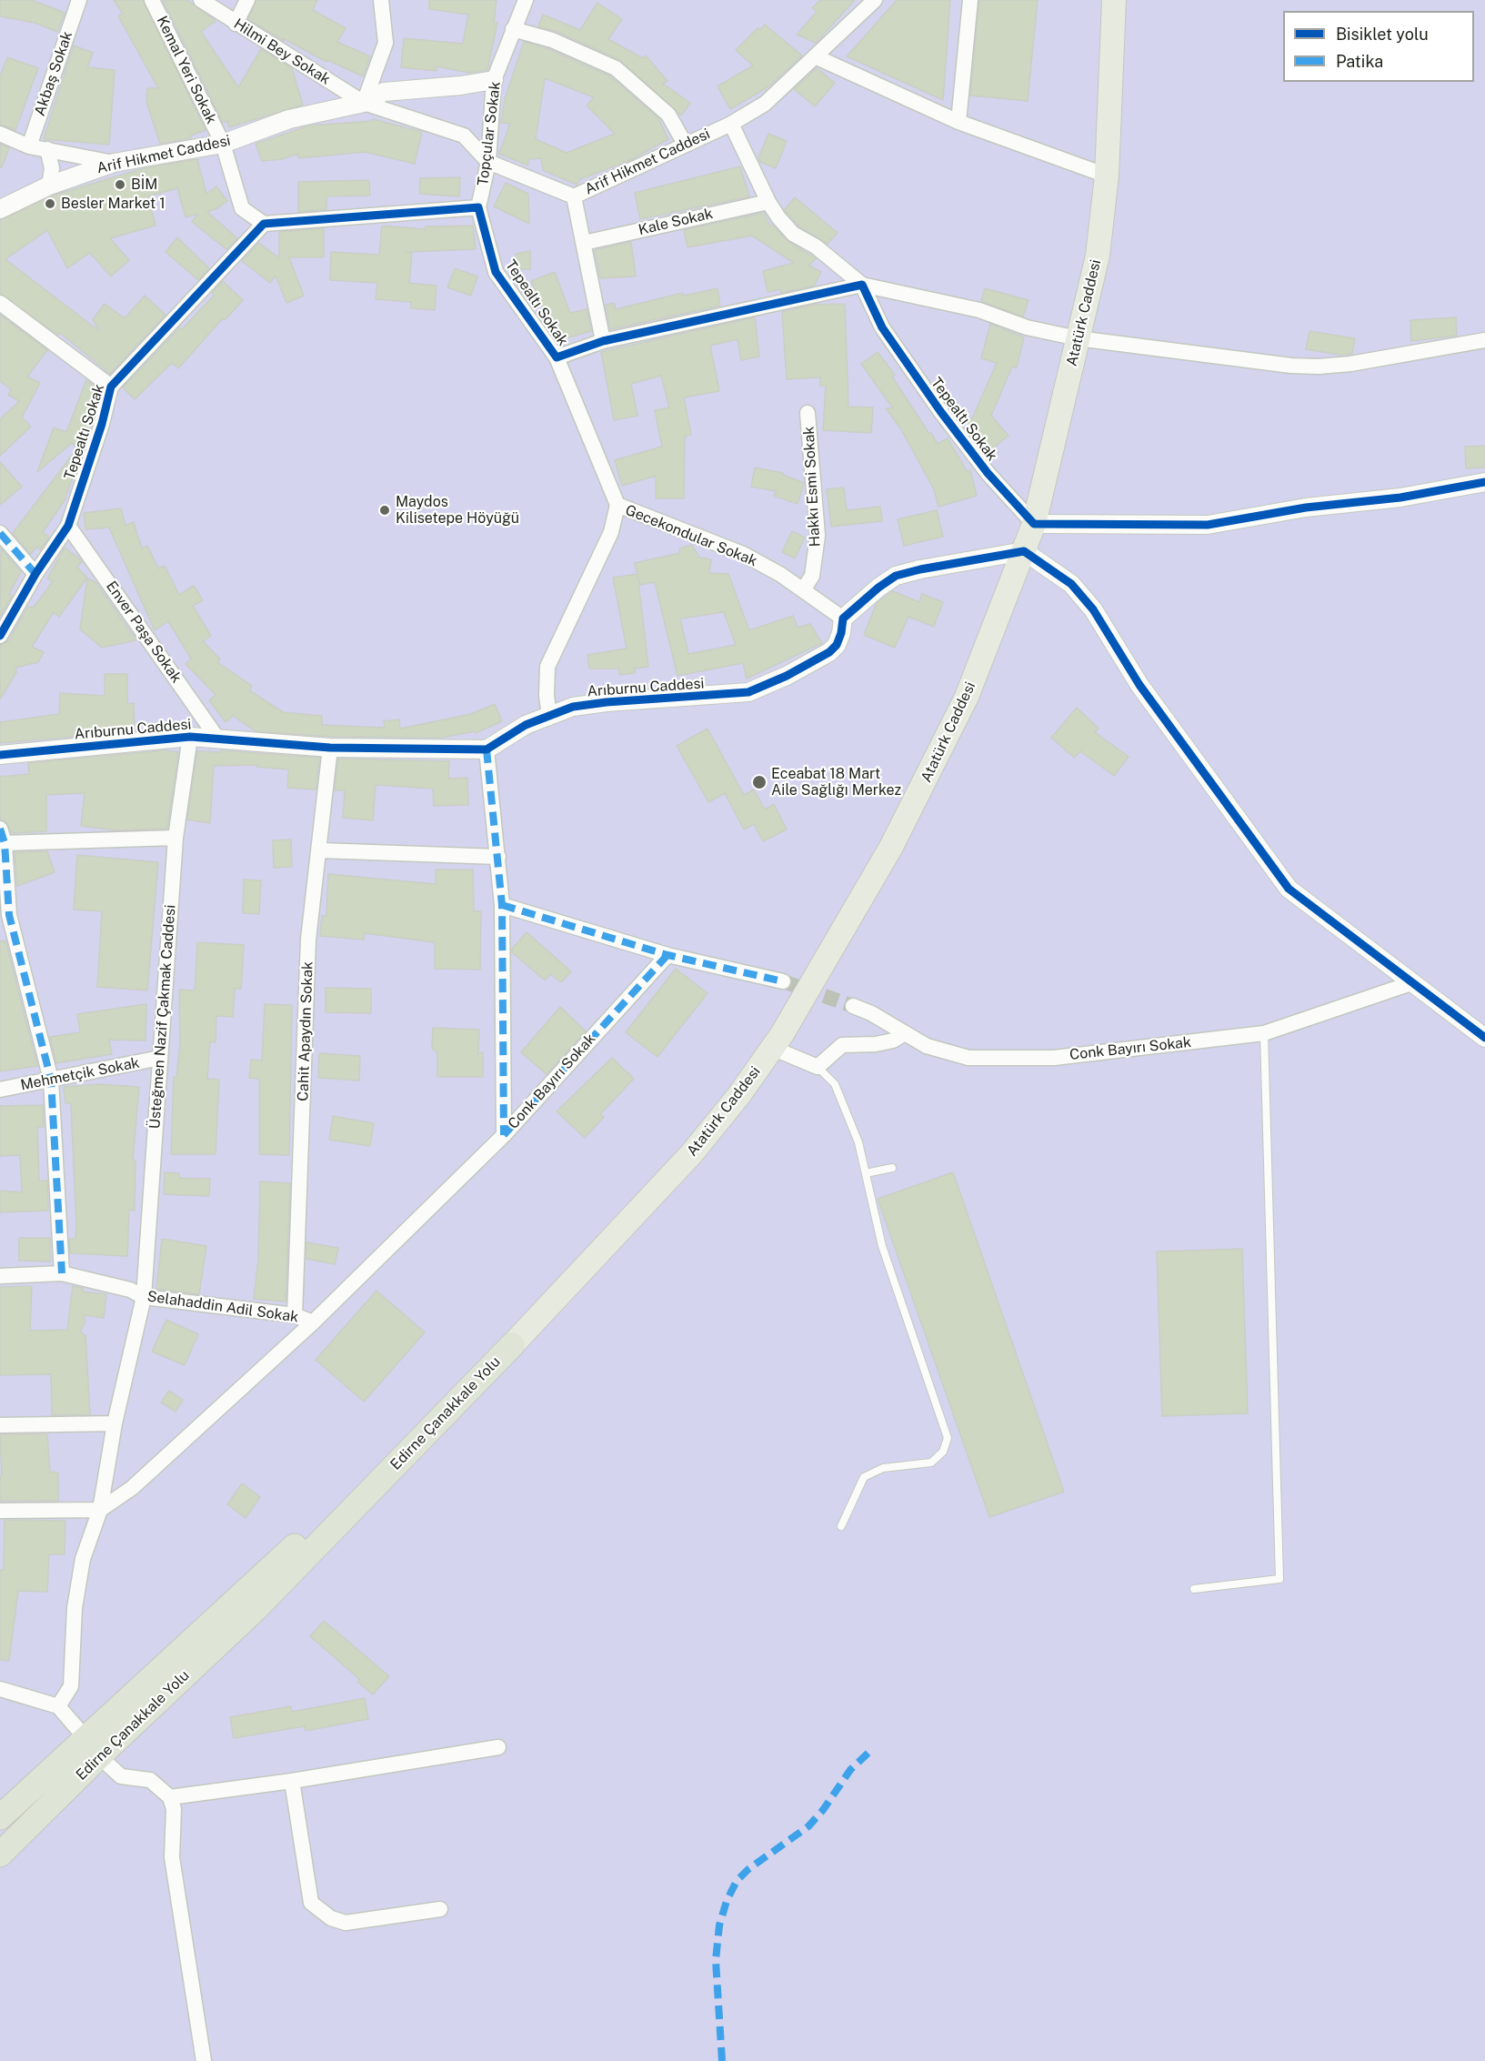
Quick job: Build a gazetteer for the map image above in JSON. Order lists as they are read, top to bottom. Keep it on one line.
{"streets":{"highway":["Edirne Çanakkale Yolu"],"main road":["Atatürk Caddesi"],"street":["Hilmi Bey Sokak","Kemal Yeri Sokak","Akbaş Sokak","Topçular Sokak","Arif Hikmet Caddesi","Kale Sokak","Tepealtı Sokak","Hakkı Esmi Sokak","Gecekondular Sokak","Enver Paşa Sokak","Arıburnu Caddesi","Üsteğmen Nazif Çakmak Caddesi","Cahit Apaydın Sokak","Conk Bayırı Sokak","Mehmetçik Sokak","Selahaddin Adil Sokak"]},"crossings":[["Hilmi Bey Sokak","Arif Hikmet Caddesi"],["Kemal Yeri Sokak","Arif Hikmet Caddesi"],["Kemal Yeri Sokak","Tepealtı Sokak"],["Topçular Sokak","Arif Hikmet Caddesi"],["Topçular Sokak","Tepealtı Sokak"],["Tepealtı Sokak","Atatürk Caddesi"],["Tepealtı Sokak","Gecekondular Sokak"],["Tepealtı Sokak","Enver Paşa Sokak"],["Atatürk Caddesi","Edirne Çanakkale Yolu"],["Hakkı Esmi Sokak","Gecekondular Sokak"],["Gecekondular Sokak","Arıburnu Caddesi"],["Enver Paşa Sokak","Arıburnu Caddesi"],["Arıburnu Caddesi","Üsteğmen Nazif Çakmak Caddesi"],["Arıburnu Caddesi","Cahit Apaydın Sokak"],["Arıburnu Caddesi","Conk Bayırı Sokak"],["Üsteğmen Nazif Çakmak Caddesi","Mehmetçik Sokak"],["Üsteğmen Nazif Çakmak Caddesi","Selahaddin Adil Sokak"],["Cahit Apaydın Sokak","Selahaddin Adil Sokak"],["Conk Bayırı Sokak","Selahaddin Adil Sokak"]],"places":["BİM","Besler Market 1","Maydos Kilisetepe Höyüğü","Eceabat 18 Mart Aile Sağlığı Merkez"],"legend":["Bisiklet yolu","Patika"]}
